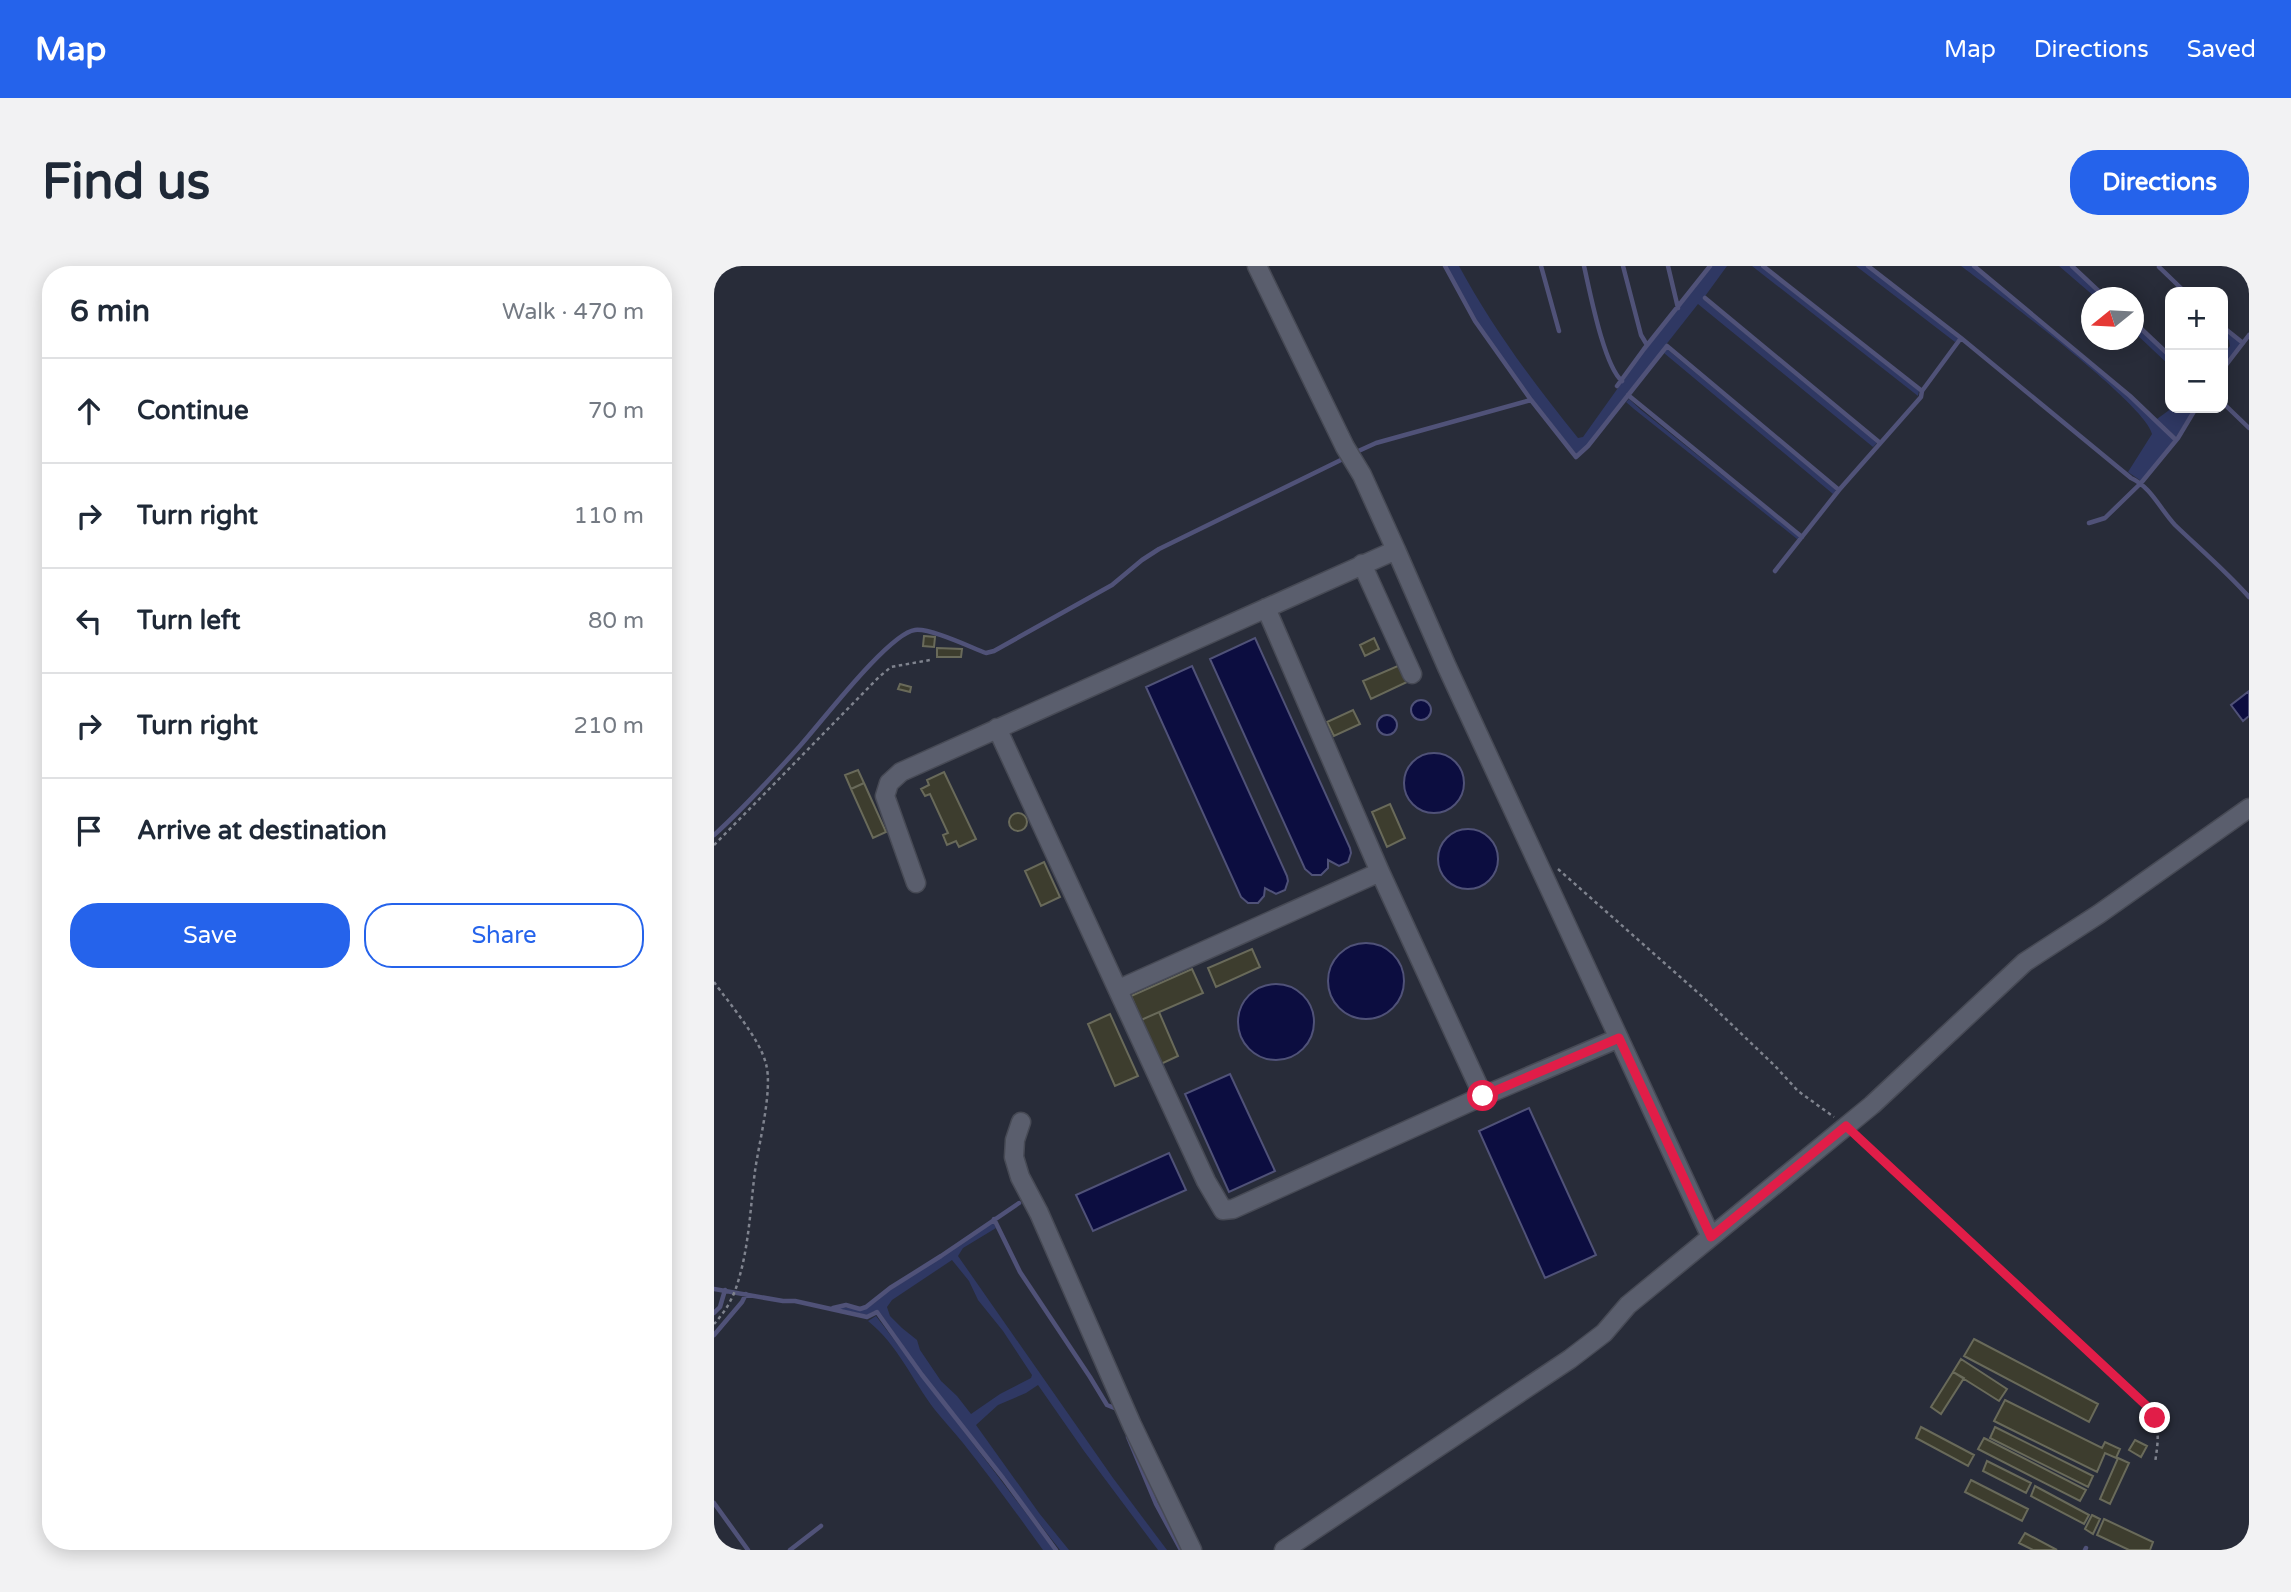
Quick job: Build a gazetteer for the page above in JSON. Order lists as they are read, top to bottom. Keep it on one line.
{"north":"left","page":{"header":"Map","nav":["Map","Directions","Saved"],"buttons":["Directions",["Save","Share"]],"title":"Find us","heading":["6 min","Walk · 470 m"],"map_buttons":["+","−"],"list":[["Continue","70 m"],["Turn right","110 m"],["Turn left","80 m"],["Turn right","210 m"],"Arrive at destination"]}}
